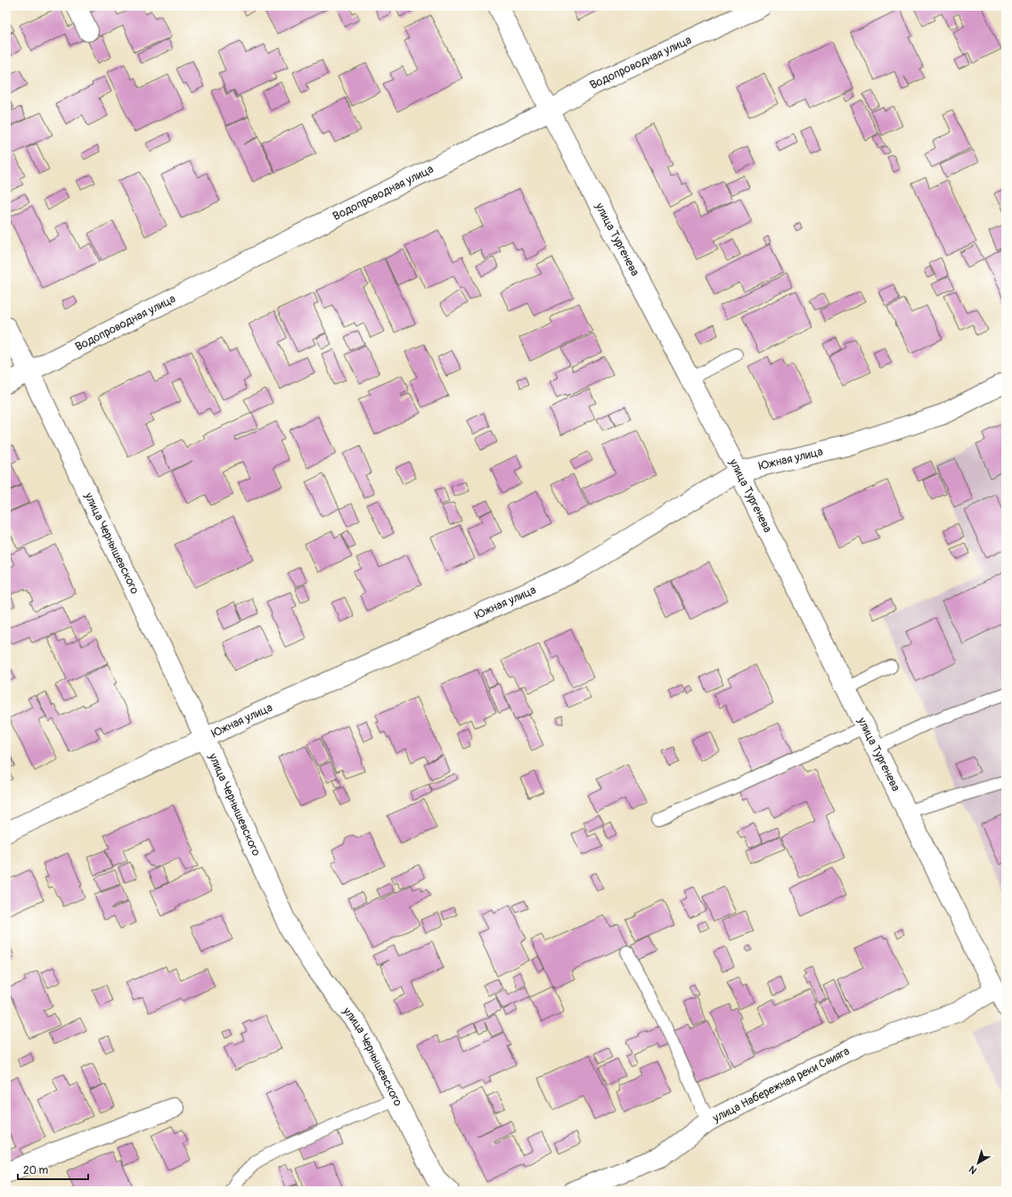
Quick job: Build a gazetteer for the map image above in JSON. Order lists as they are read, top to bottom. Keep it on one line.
{"streets":{"street":["Водопроводная улица","улица Тургенева","Южная улица","улица Чернышевского","улица Набережная реки Свияга"]},"crossings":[["Водопроводная улица","улица Тургенева"],["Водопроводная улица","улица Чернышевского"],["улица Тургенева","Южная улица"],["улица Тургенева","улица Набережная реки Свияга"],["Южная улица","улица Чернышевского"]],"scale_bar":"20 m","north":"bottom left"}
